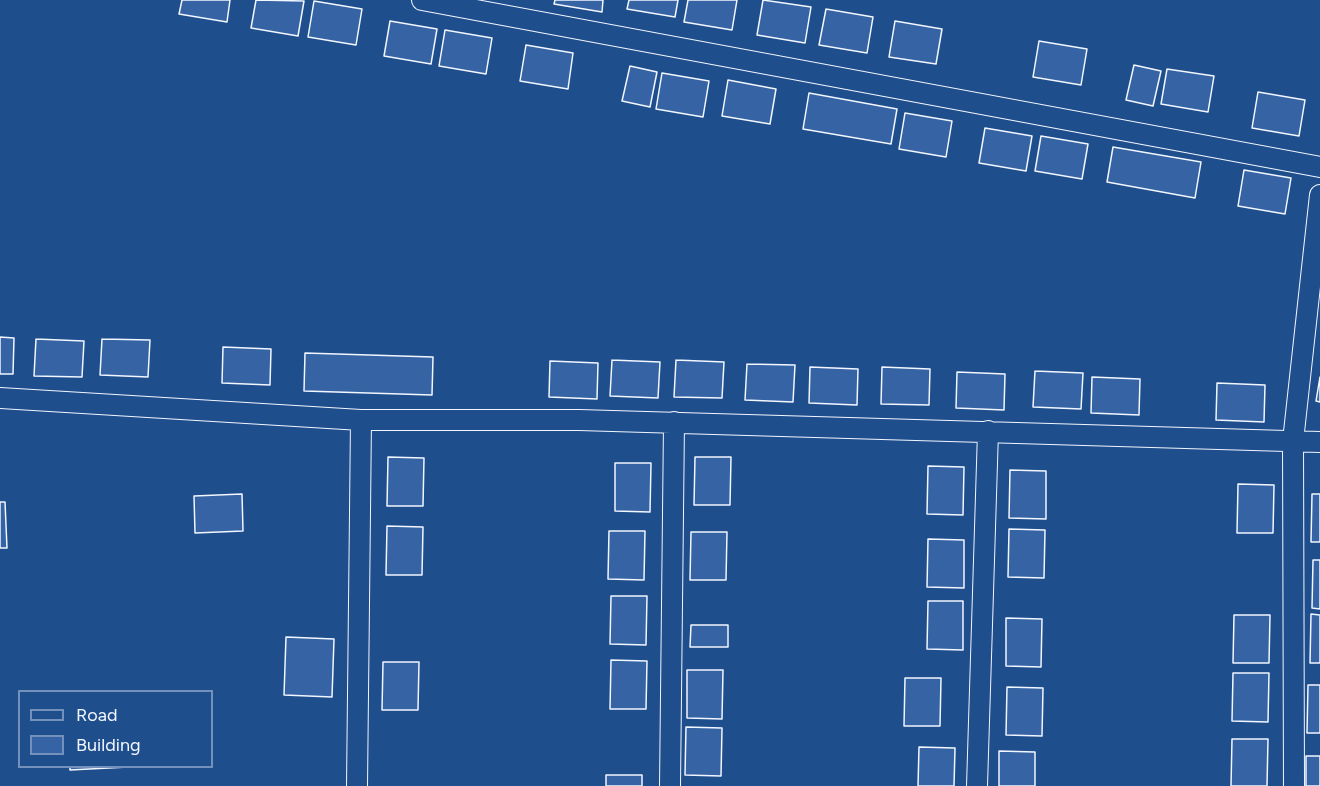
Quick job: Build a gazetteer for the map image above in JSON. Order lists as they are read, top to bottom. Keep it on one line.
{"legend":["Road","Building"]}
